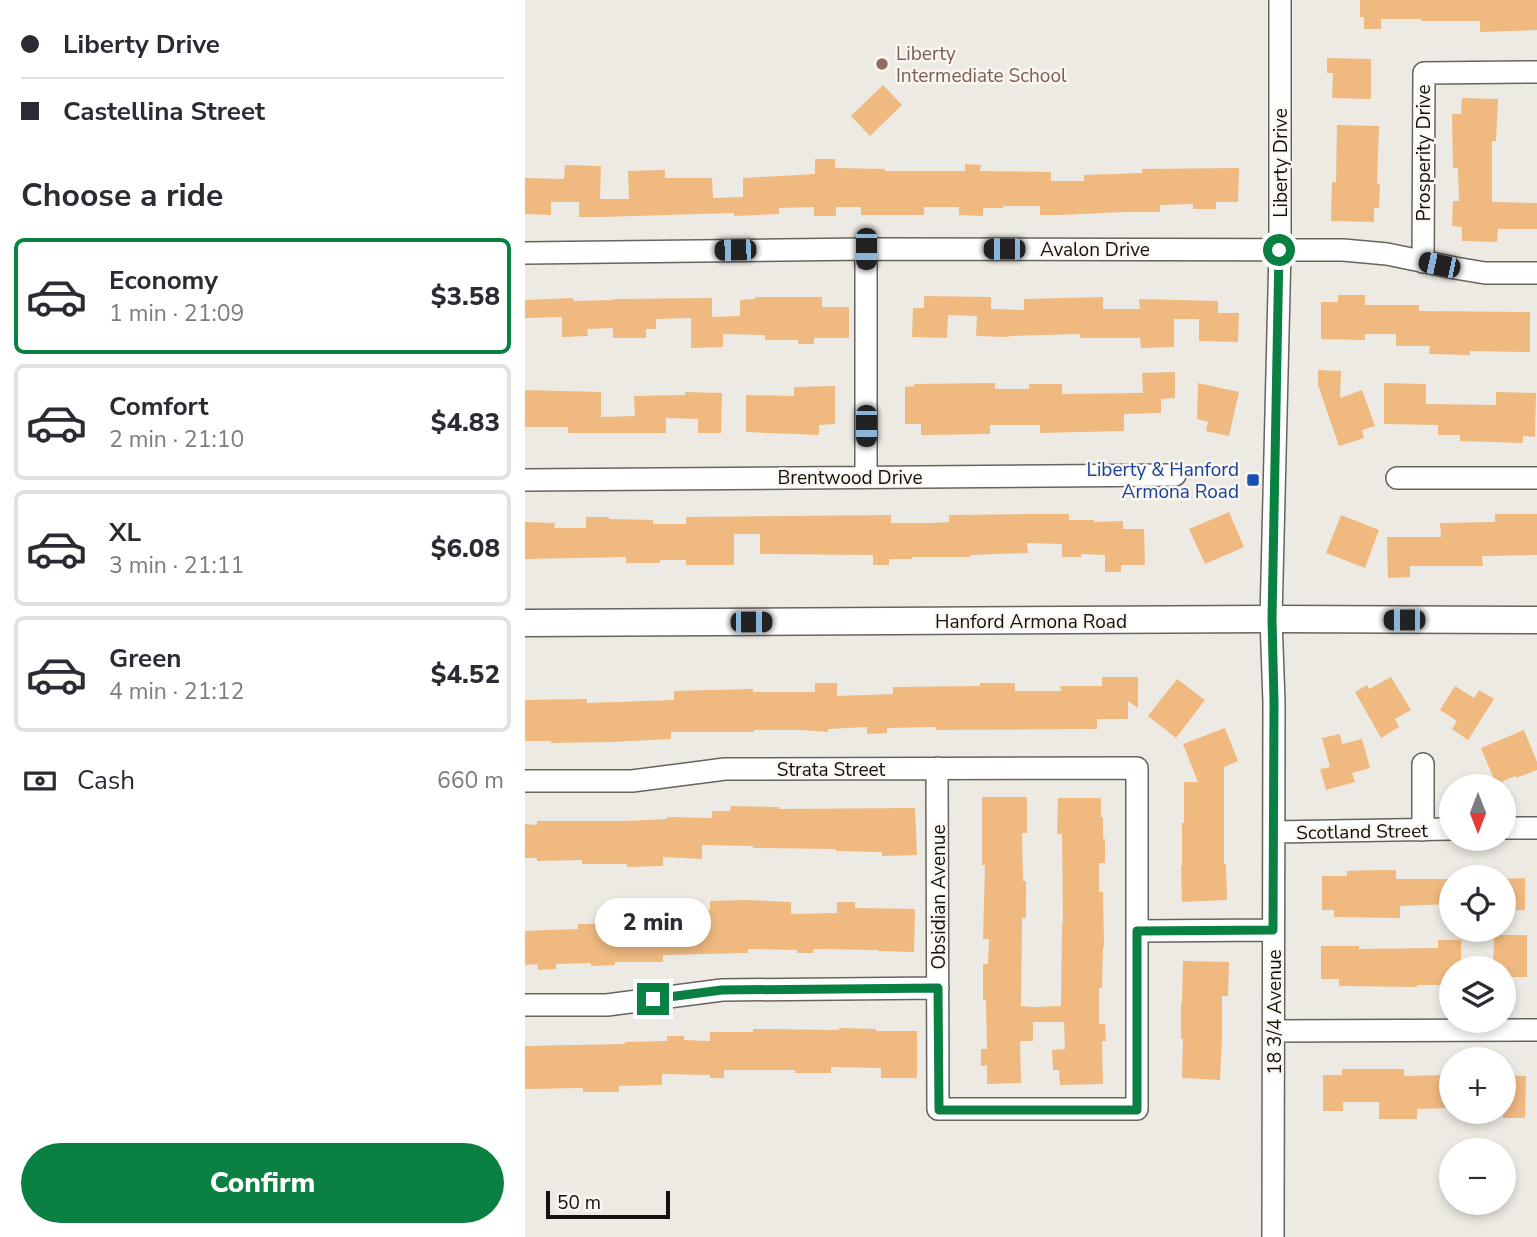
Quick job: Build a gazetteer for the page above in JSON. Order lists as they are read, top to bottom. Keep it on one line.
{"streets":{"main road":["Hanford Armona Road"],"street":["Prosperity Drive","Liberty Drive","Avalon Drive","Brentwood Drive","Strata Street","Scotland Street","Obsidian Avenue","18 3/4 Avenue"]},"crossings":[["Prosperity Drive","Avalon Drive"],["Liberty Drive","Avalon Drive"],["Liberty Drive","Hanford Armona Road"],["Liberty Drive","18 3/4 Avenue"],["Hanford Armona Road","18 3/4 Avenue"],["Strata Street","Obsidian Avenue"],["Scotland Street","18 3/4 Avenue"]],"places":{"other":["Liberty Intermediate School"],"transit":["Liberty & Hanford Armona Road"]},"scale_bar":"50 m","north":"bottom","page":{"banner":["Liberty Drive","Castellina Street"],"heading":"Choose a ride","list":[{"name":"Economy","note":"1 min · 21:09","value":"$3.58"},{"name":"Comfort","note":"2 min · 21:10","value":"$4.83"},{"name":"XL","note":"3 min · 21:11","value":"$6.08"},{"name":"Green","note":"4 min · 21:12","value":"$4.52"}],"pay":["Cash","660 m"],"map_buttons":["+","−"],"bubble":"2 min","buttons":"Confirm","scale":"50 m"}}
